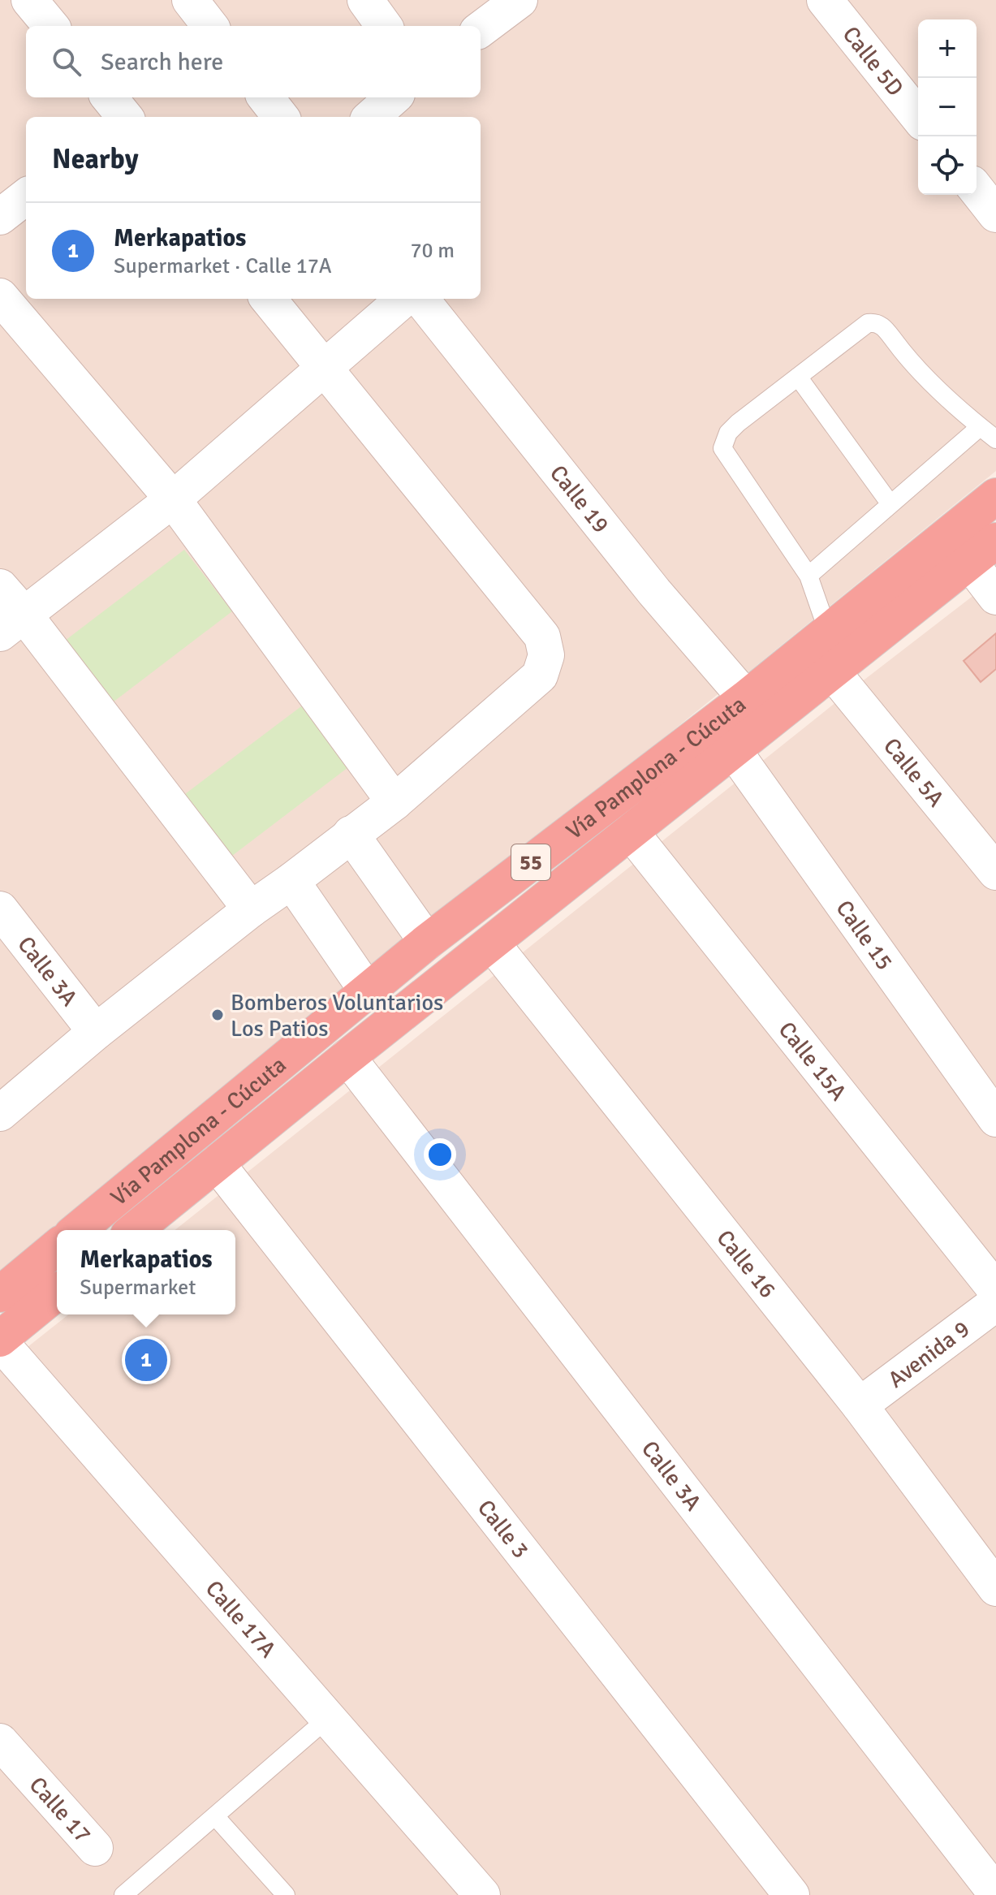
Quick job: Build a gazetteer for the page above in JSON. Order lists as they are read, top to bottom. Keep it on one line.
{"streets":{"highway":["Vía Pamplona - Cúcuta","55"],"street":["Calle 5D","Calle 19","Calle 5A","Calle 15","Calle 3A","Calle 15A","Calle 16","Avenida 9","Calle 3","Calle 17A","Calle 17"]},"crossings":[["Calle 19","Vía Pamplona - Cúcuta"],["Vía Pamplona - Cúcuta","Calle 5A"],["Vía Pamplona - Cúcuta","Calle 15"],["Vía Pamplona - Cúcuta","Calle 3A"],["Vía Pamplona - Cúcuta","Calle 15A"],["Vía Pamplona - Cúcuta","Calle 16"],["Vía Pamplona - Cúcuta","Calle 3"],["Calle 16","Avenida 9"]],"places":["Bomberos Voluntarios Los Patios"],"page":{"map_buttons":["+","−"],"search":"Search here","heading":"Nearby","list":[{"mark":"1","name":"Merkapatios","note":"Supermarket · Calle 17A","value":"70 m"}],"popup":["Merkapatios","Supermarket"],"pins":"1"}}
